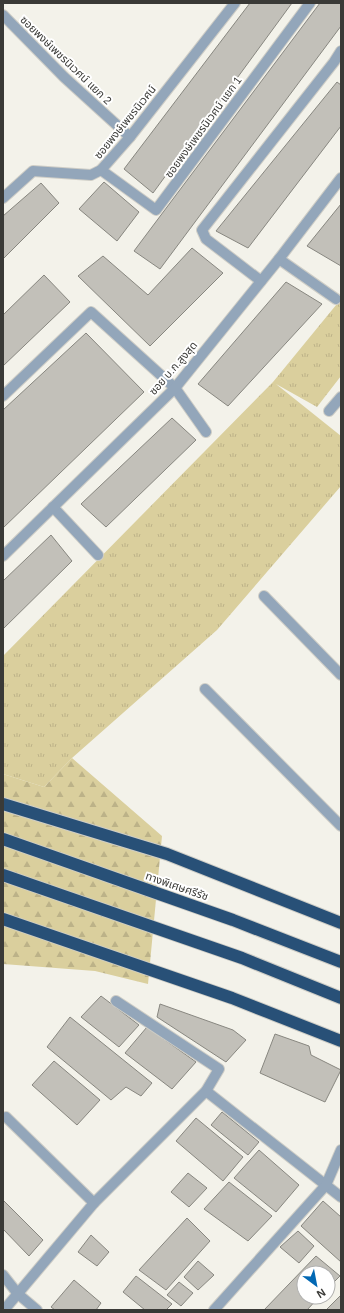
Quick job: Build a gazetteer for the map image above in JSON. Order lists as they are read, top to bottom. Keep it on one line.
{"streets":{"highway":["ทางพิเศษศรีรัช"],"street":["ซอยพงษ์เพชรนิเวศน์ แยก 2","ซอยพงษ์เพชรนิเวศน์","ซอยพงษ์เพชรนิเวศน์ แยก 1","ซอย บ.ก.สูงสุด"]},"crossings":[["ซอยพงษ์เพชรนิเวศน์ แยก 2","ซอยพงษ์เพชรนิเวศน์"],["ซอยพงษ์เพชรนิเวศน์","ซอยพงษ์เพชรนิเวศน์ แยก 1"]],"north":"bottom right"}
